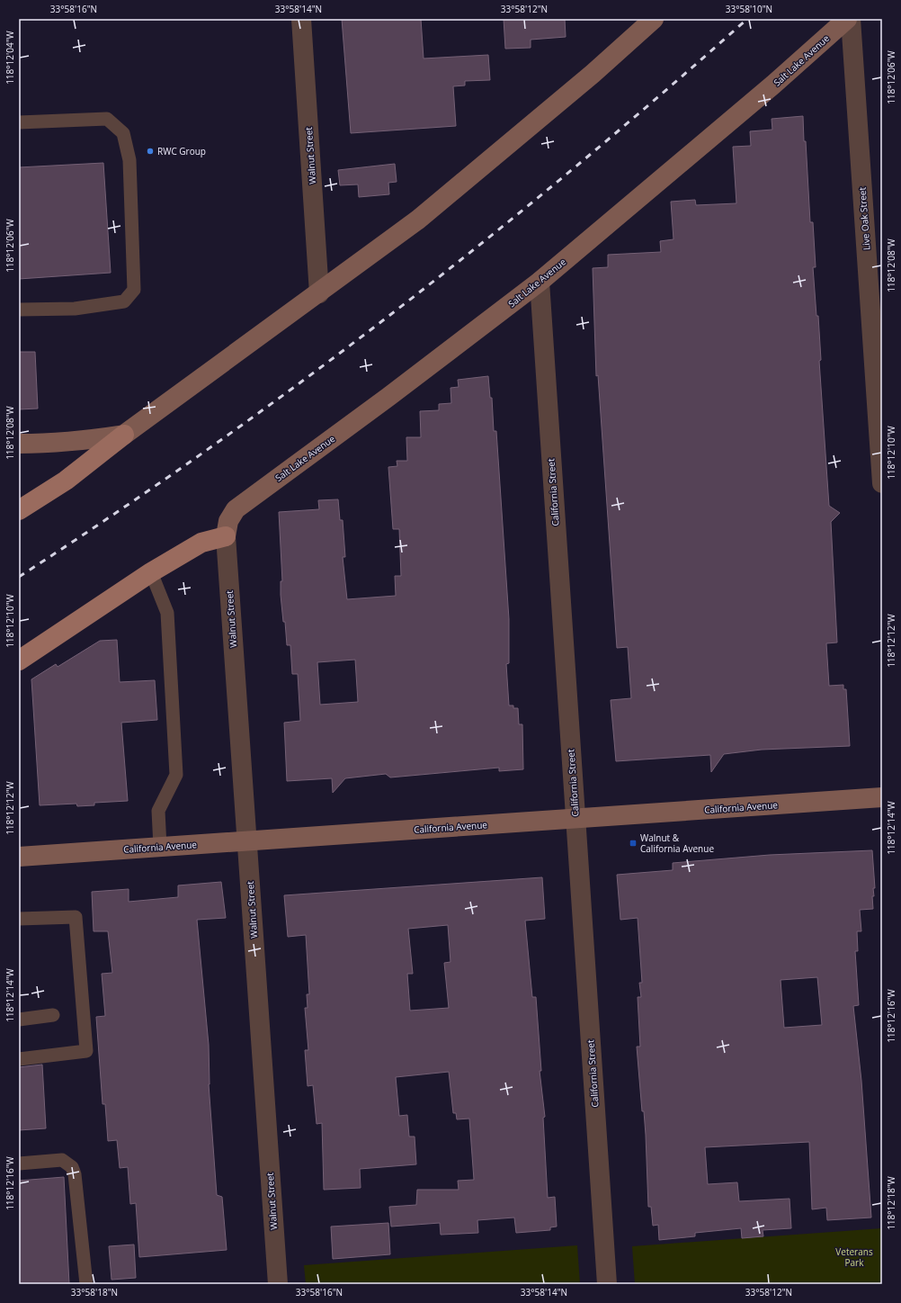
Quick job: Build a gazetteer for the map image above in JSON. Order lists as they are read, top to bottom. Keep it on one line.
{"streets":{"street":["Salt Lake Avenue","Walnut Street","Live Oak Street","California Street","California Avenue"]},"crossings":[["Salt Lake Avenue","Walnut Street"],["Salt Lake Avenue","California Street"],["Walnut Street","California Avenue"],["California Street","California Avenue"]],"parks":["Veterans Park"],"places":{"other":["RWC Group"],"transit":["Walnut & California Avenue"]},"coordinates":["33°58'16\"N","33°58'14\"N","33°58'12\"N","33°58'10\"N","118°12'04\"W","118°12'06\"W","118°12'08\"W","118°12'10\"W","118°12'12\"W","118°12'14\"W","118°12'16\"W","118°12'18\"W","33°58'18\"N"]}
